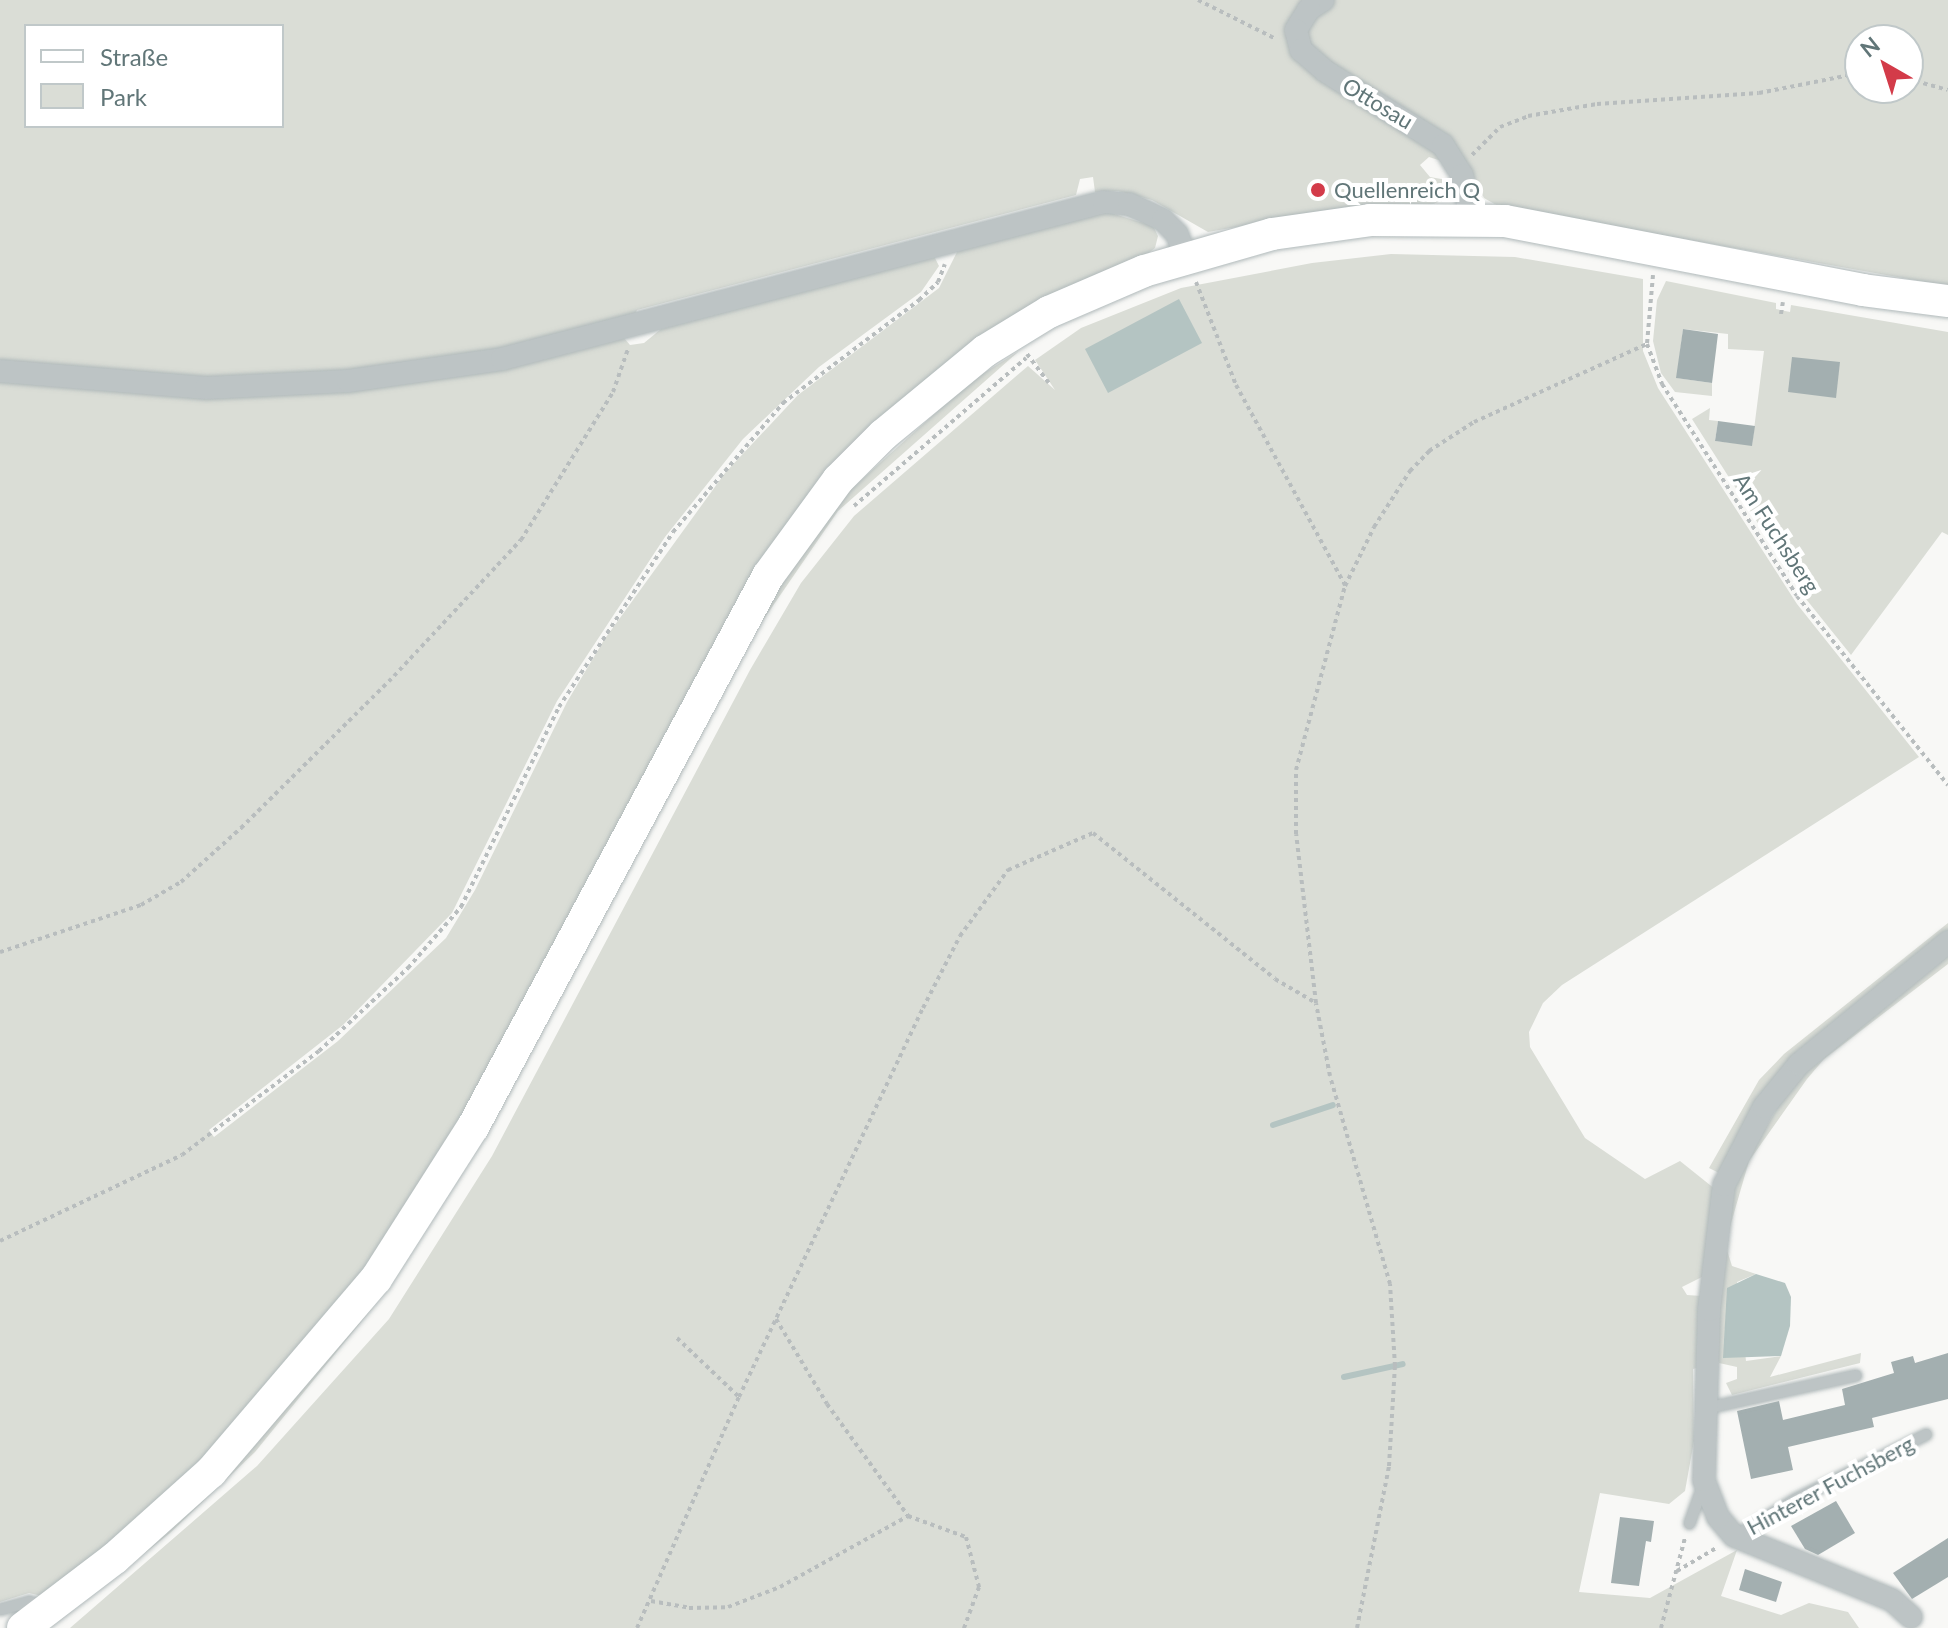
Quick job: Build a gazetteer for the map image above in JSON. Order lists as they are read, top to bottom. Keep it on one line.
{"streets":{"street":["Ottosau","Hinterer Fuchsberg"],"path":["Am Fuchsberg"]},"places":["Quellenreich Q"],"legend":["Straße","Park"],"north":"top left"}
